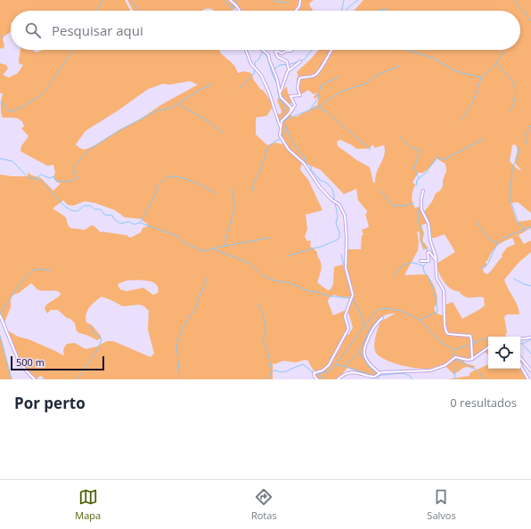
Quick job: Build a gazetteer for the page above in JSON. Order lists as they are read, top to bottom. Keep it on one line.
{"scale_bar":"500 m","page":{"search":"Pesquisar aqui","scale":"500 m","heading":["Por perto","0 resultados"],"nav":["Mapa","Rotas","Salvos"]}}
